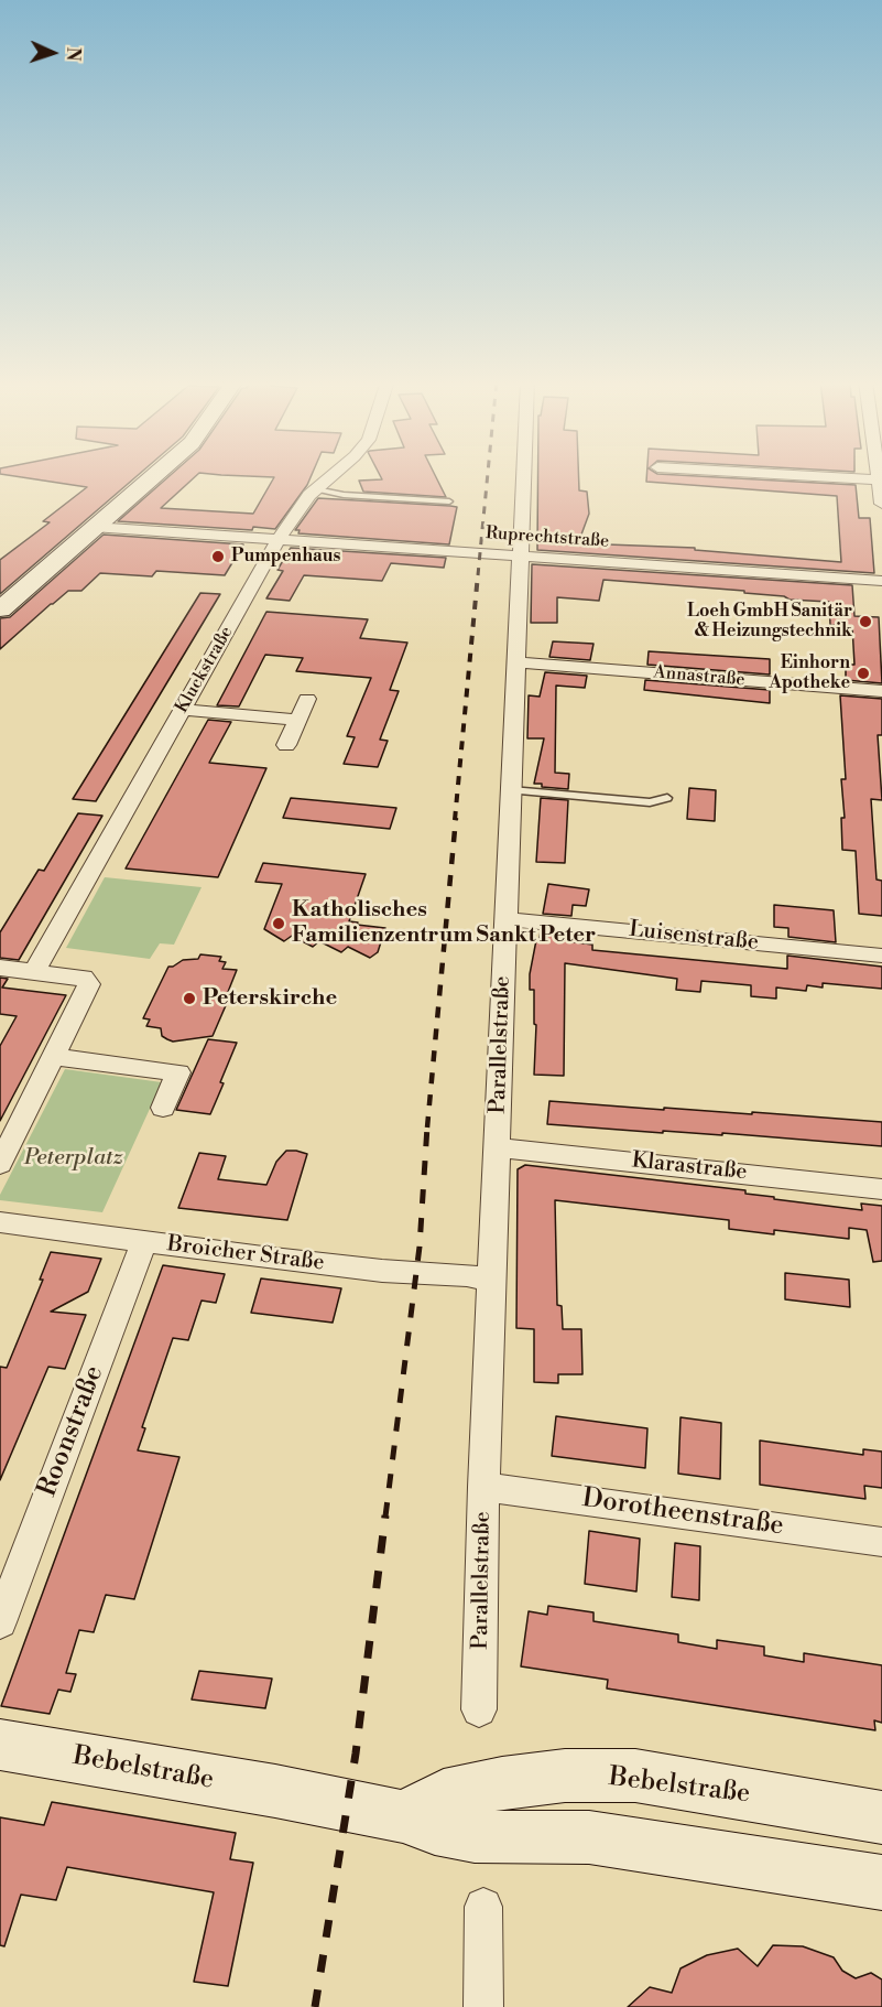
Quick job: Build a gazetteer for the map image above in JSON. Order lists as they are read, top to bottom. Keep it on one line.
{"streets":{"street":["Ruprechtstraße","Kluckstraße","Annastraße","Luisenstraße","Parallelstraße","Klarastraße","Broicher Straße","Roonstraße","Dorotheenstraße","Bebelstraße"]},"crossings":[["Ruprechtstraße","Kluckstraße"],["Ruprechtstraße","Parallelstraße"],["Annastraße","Parallelstraße"],["Luisenstraße","Parallelstraße"],["Parallelstraße","Klarastraße"],["Parallelstraße","Broicher Straße"],["Parallelstraße","Dorotheenstraße"],["Broicher Straße","Roonstraße"]],"parks":["Peterplatz"],"places":["Pumpenhaus","Loeh GmbH Sanitär & Heizungstechnik","Einhorn Apotheke","Katholisches Familienzentrum Sankt Peter","Peterskirche"],"north":"right"}
